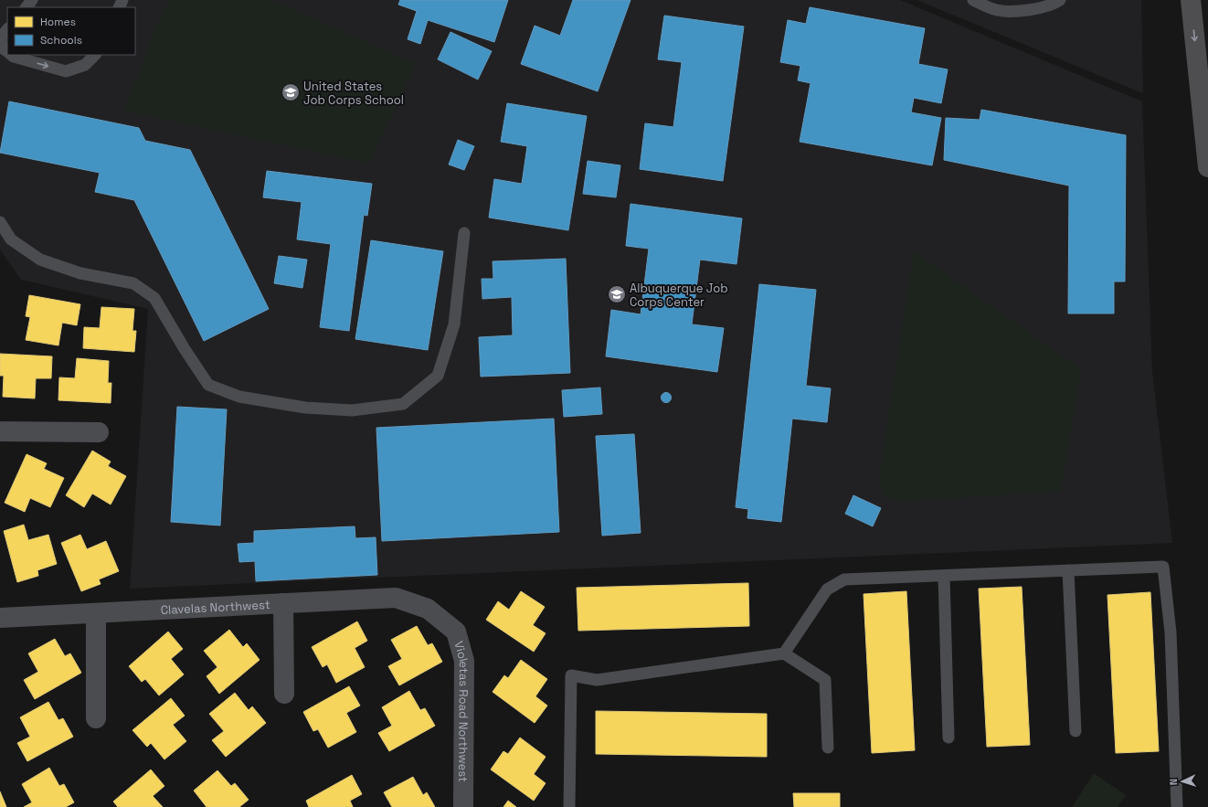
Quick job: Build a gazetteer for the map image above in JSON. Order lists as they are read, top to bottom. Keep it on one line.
{"streets":{"street":["Clavelas Northwest","Violetas Road Northwest"]},"crossings":[["Clavelas Northwest","Violetas Road Northwest"]],"places":{"school or university":["United States Job Corps School","Albuquerque Job Corps Center"]},"legend":["Homes","Schools"],"north":"left"}
